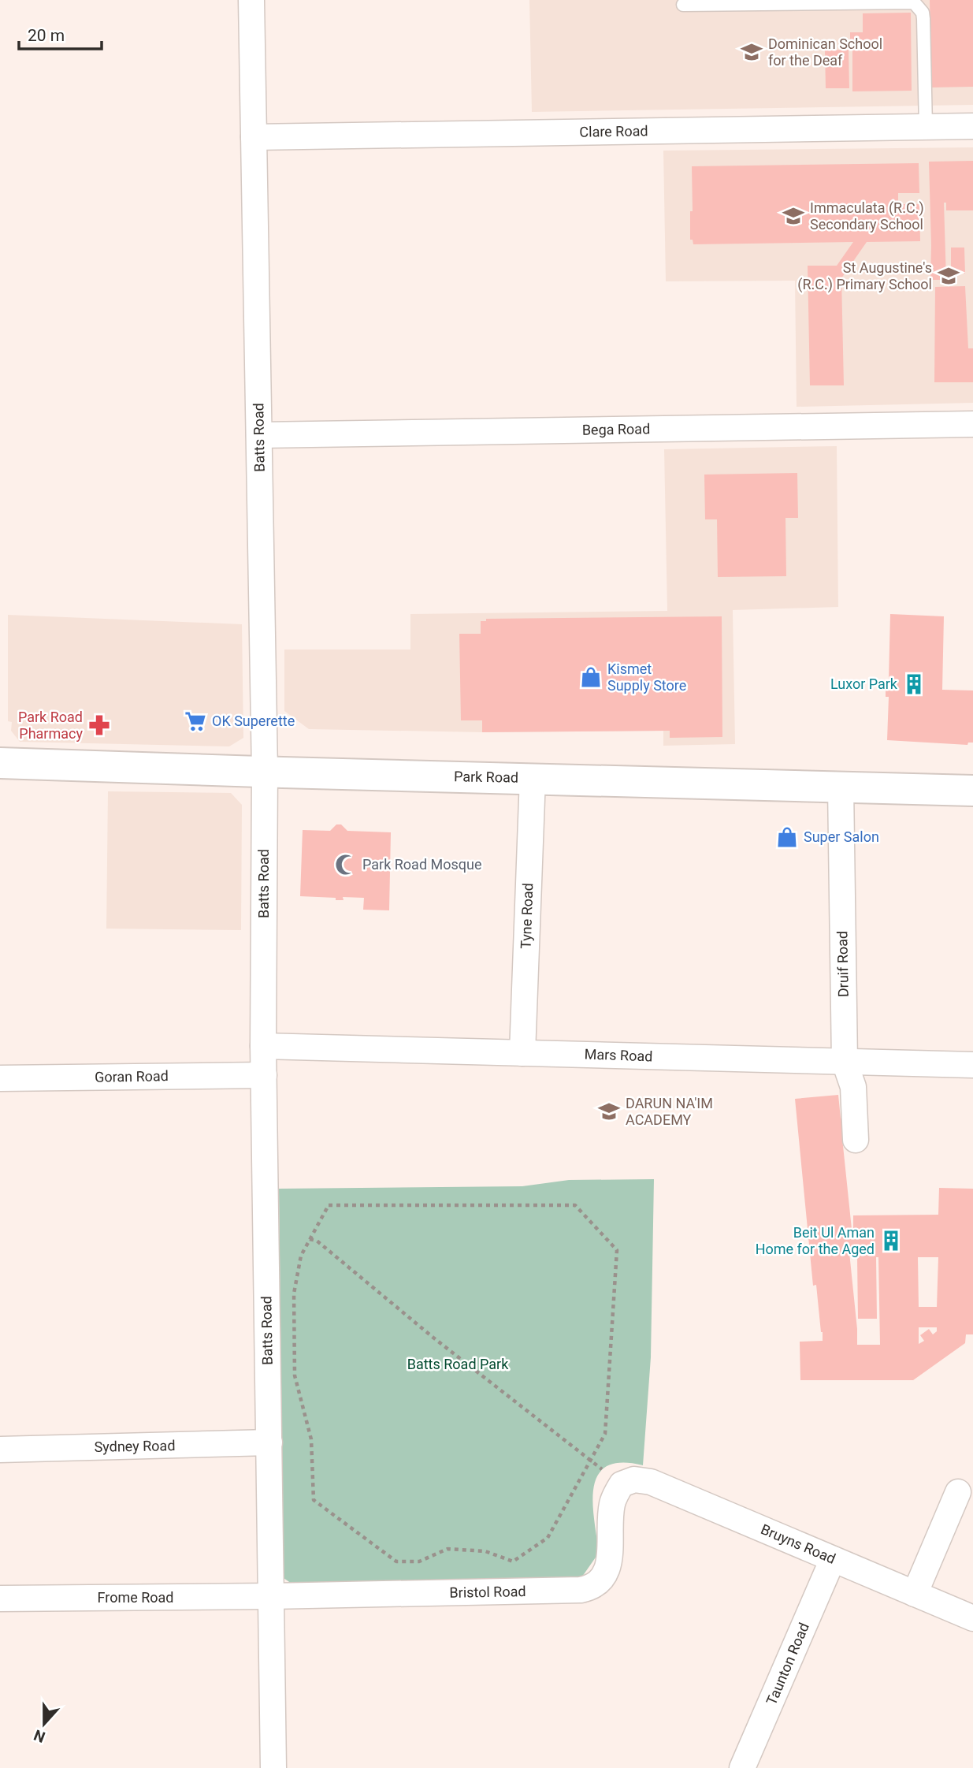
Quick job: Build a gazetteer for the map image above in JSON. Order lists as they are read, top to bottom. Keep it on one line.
{"streets":{"street":["Clare Road","Bega Road","Batts Road","Park Road","Tyne Road","Druif Road","Mars Road","Goran Road","Sydney Road","Bruyns Road","Bristol Road","Frome Road","Taunton Road"]},"crossings":[["Clare Road","Batts Road"],["Bega Road","Batts Road"],["Batts Road","Park Road"],["Batts Road","Mars Road"],["Batts Road","Goran Road"],["Batts Road","Sydney Road"],["Batts Road","Bristol Road"],["Batts Road","Frome Road"],["Park Road","Tyne Road"],["Park Road","Druif Road"],["Tyne Road","Mars Road"],["Druif Road","Mars Road"],["Bruyns Road","Bristol Road"],["Bruyns Road","Taunton Road"],["Bristol Road","Frome Road"]],"parks":["Batts Road Park"],"places":{"school or university":["Dominican School for the Deaf","Immaculata (R.C.) Secondary School","St Augustine's (R.C.) Primary School","DARUN NA'IM ACADEMY"],"shop":["Kismet Supply Store","Super Salon"],"building":["Luxor Park","Beit Ul Aman Home for the Aged"],"supermarket":["OK Superette"],"pharmacy":["Park Road Pharmacy"],"mosque":["Park Road Mosque"]},"scale_bar":"20 m","north":"bottom"}
